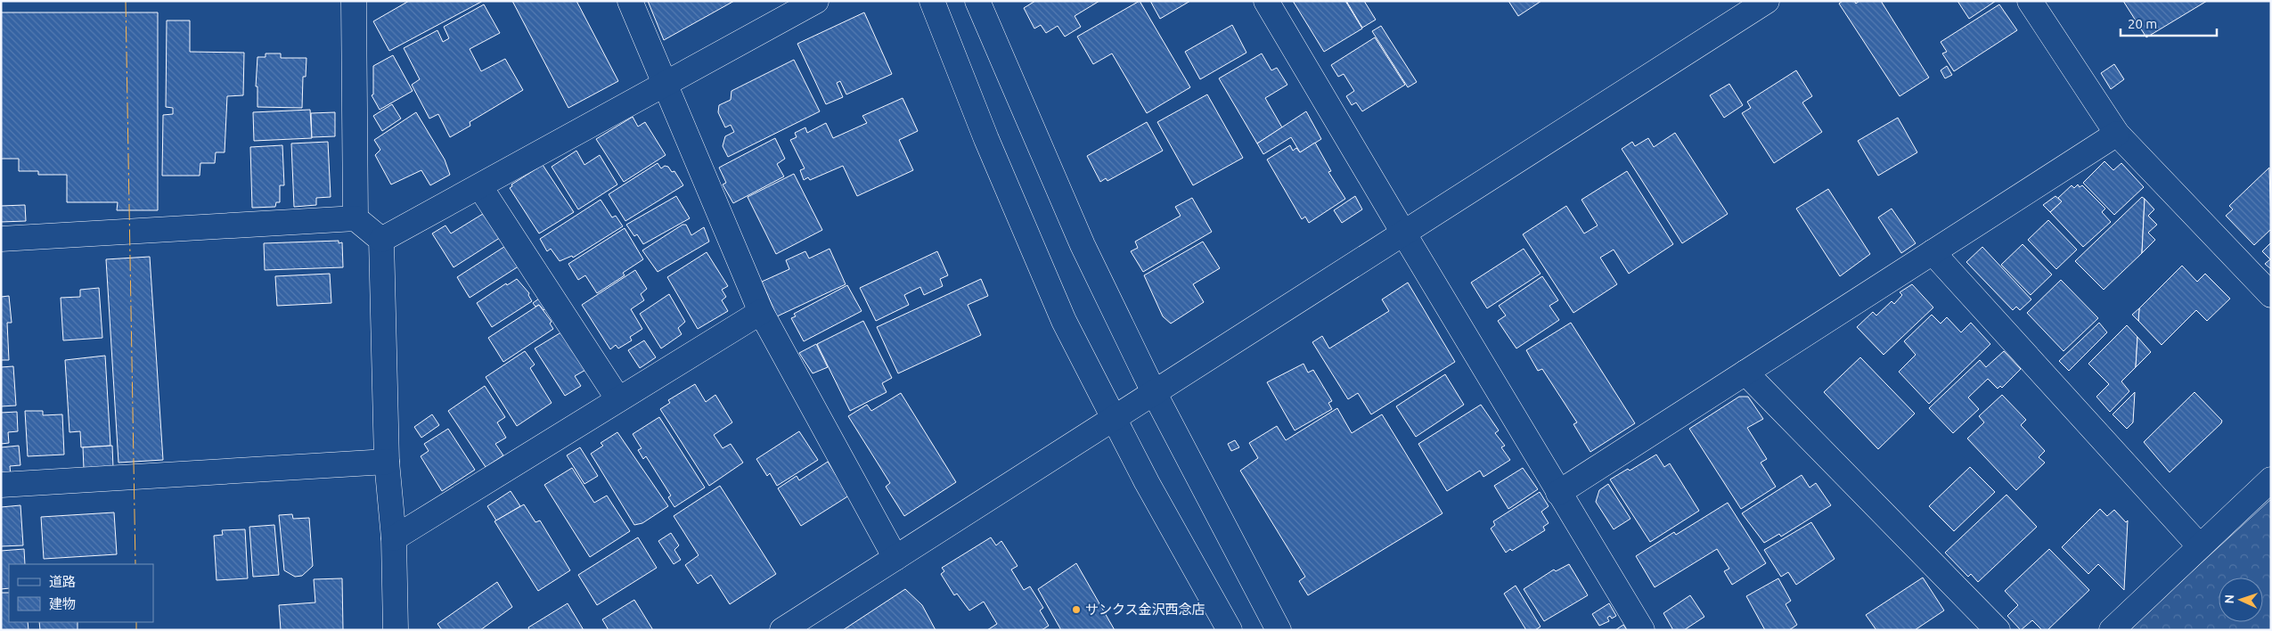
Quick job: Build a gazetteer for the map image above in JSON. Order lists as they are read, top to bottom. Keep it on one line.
{"places":["サンクス金沢西念店"],"legend":["道路","建物"],"scale_bar":"20 m","north":"left"}
